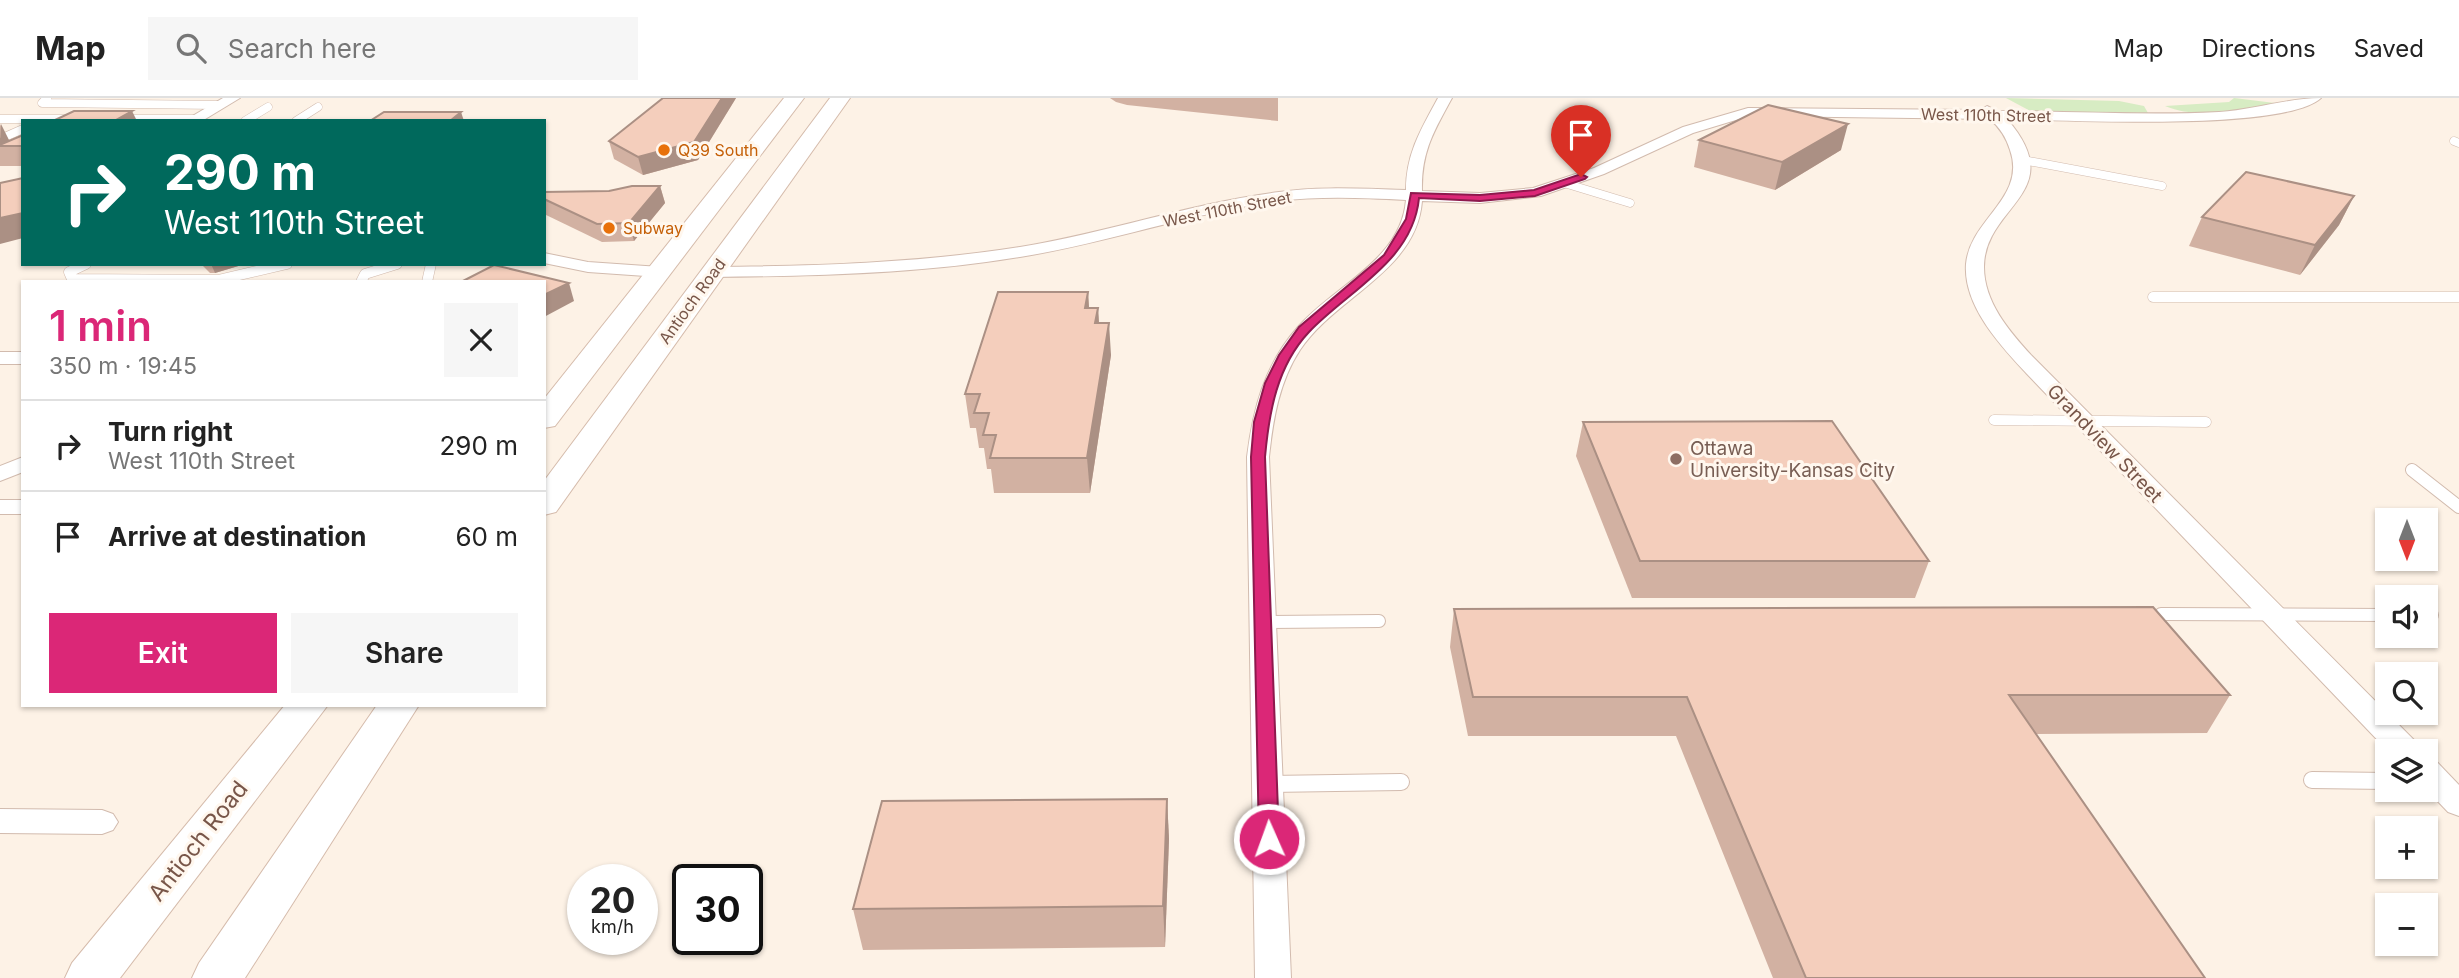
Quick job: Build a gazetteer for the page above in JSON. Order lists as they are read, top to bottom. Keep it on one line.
{"streets":{"main road":["Antioch Road"],"street":["West 110th Street","Grandview Street"]},"crossings":[["West 110th Street","Antioch Road"]],"places":["Q39 South","Subway","Ottawa University-Kansas City"],"north":"bottom","page":{"header":"Map","search":"Search here","nav":["Map","Directions","Saved"],"turn":["290 m","West 110th Street"],"heading":["1 min","350 m · 19:45"],"list":[{"name":"Turn right","note":"West 110th Street","value":"290 m"},{"name":"Arrive at destination","value":"60 m"}],"map_buttons":["+","−"],"buttons":["Exit","Share"],"speed":"20 km/h","limit":"30"}}
